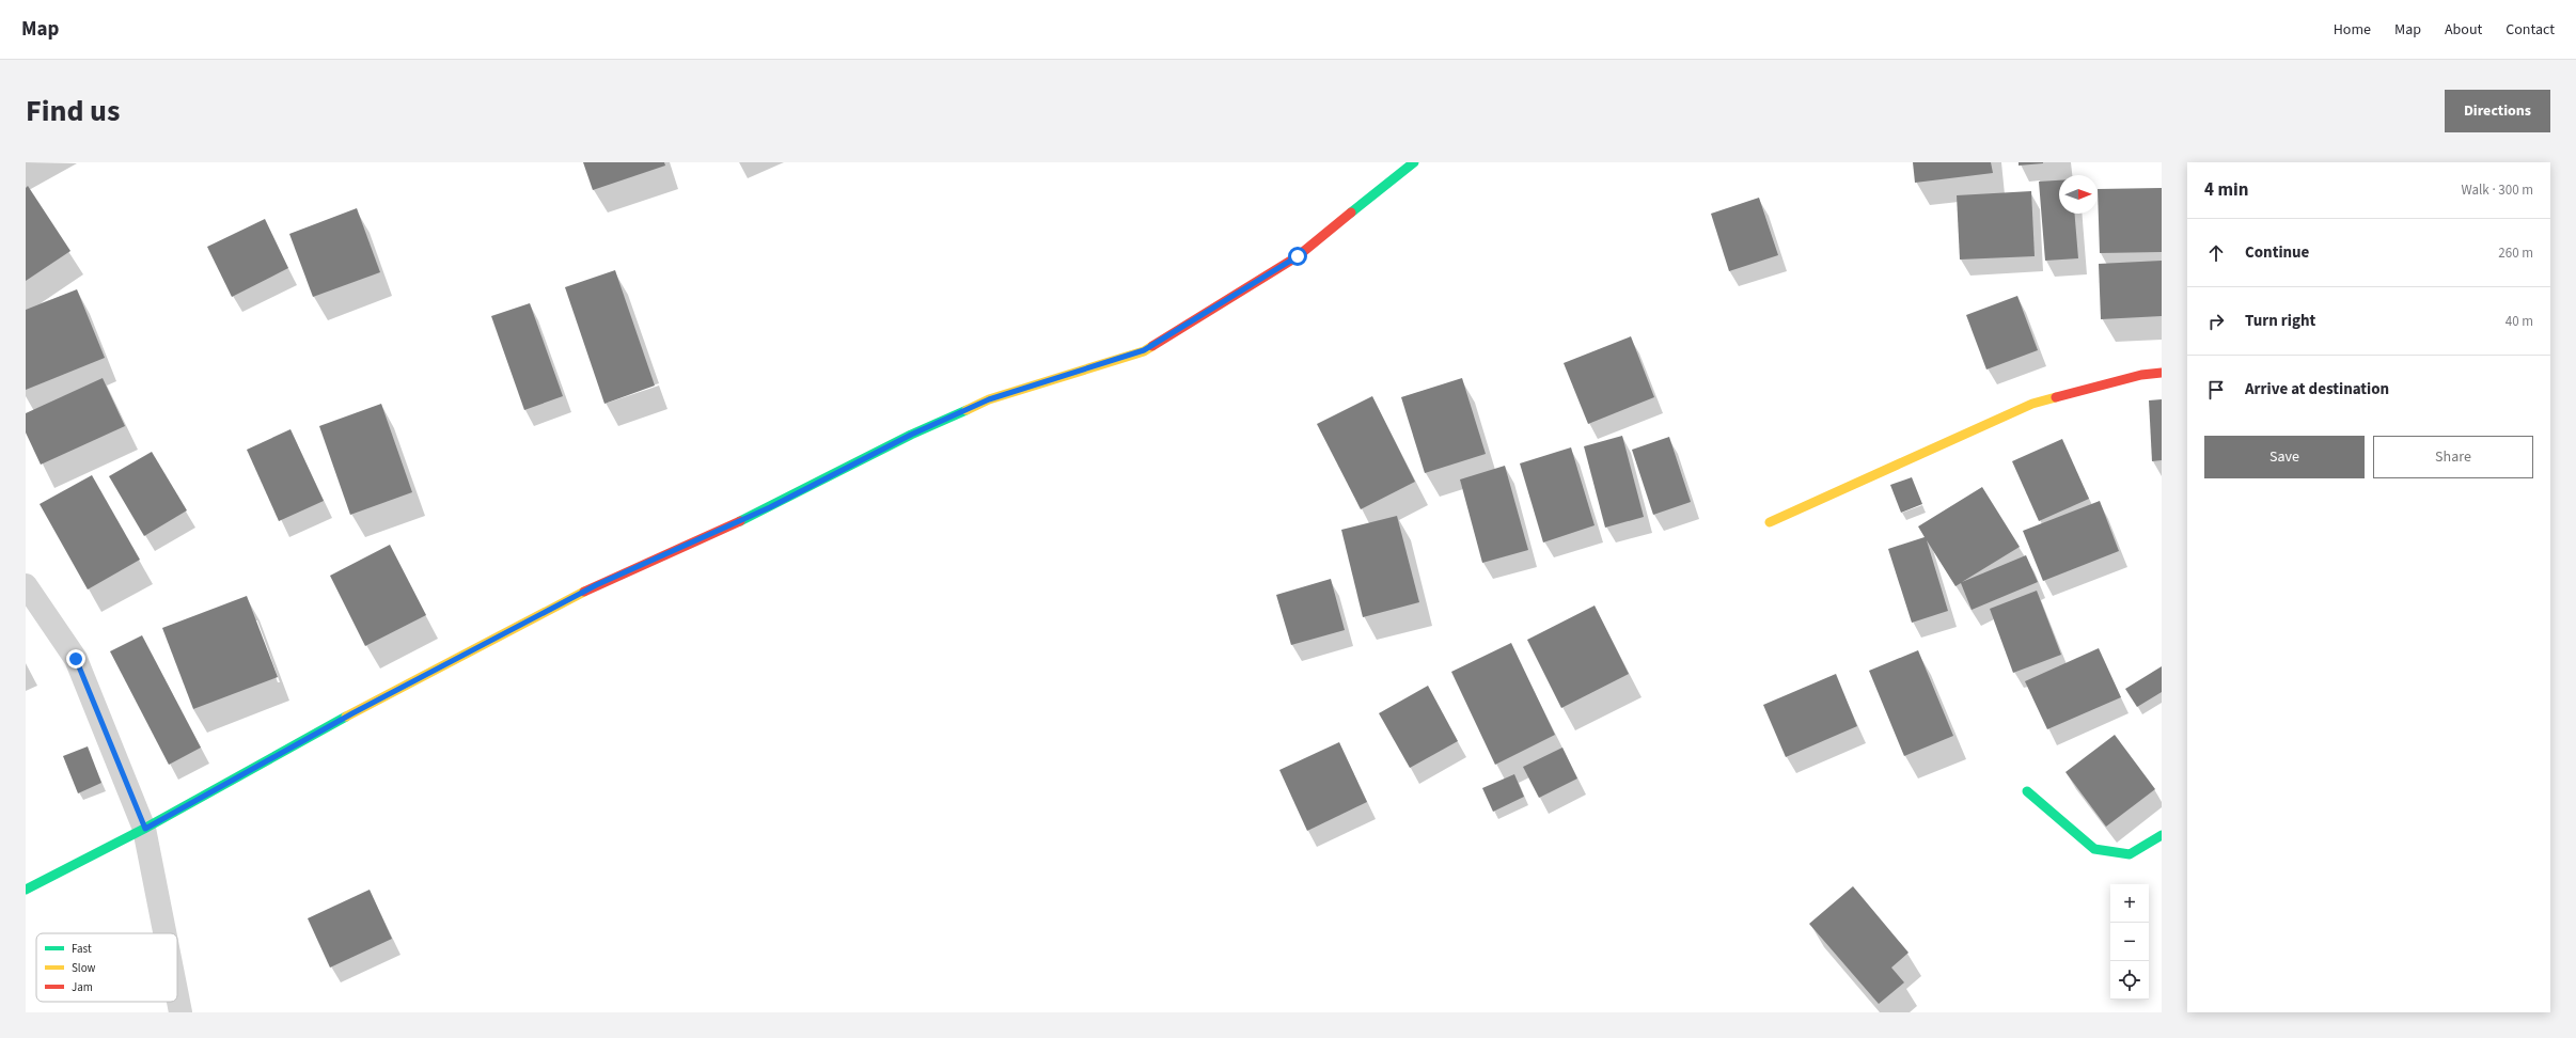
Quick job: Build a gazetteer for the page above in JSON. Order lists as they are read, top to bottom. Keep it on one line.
{"legend":["Fast","Slow","Jam"],"north":"right","page":{"header":"Map","nav":["Home","Map","About","Contact"],"title":"Find us","buttons":["Directions",["Save","Share"]],"heading":["4 min","Walk · 300 m"],"list":[["Continue","260 m"],["Turn right","40 m"],"Arrive at destination"],"map_buttons":["+","−"]}}
